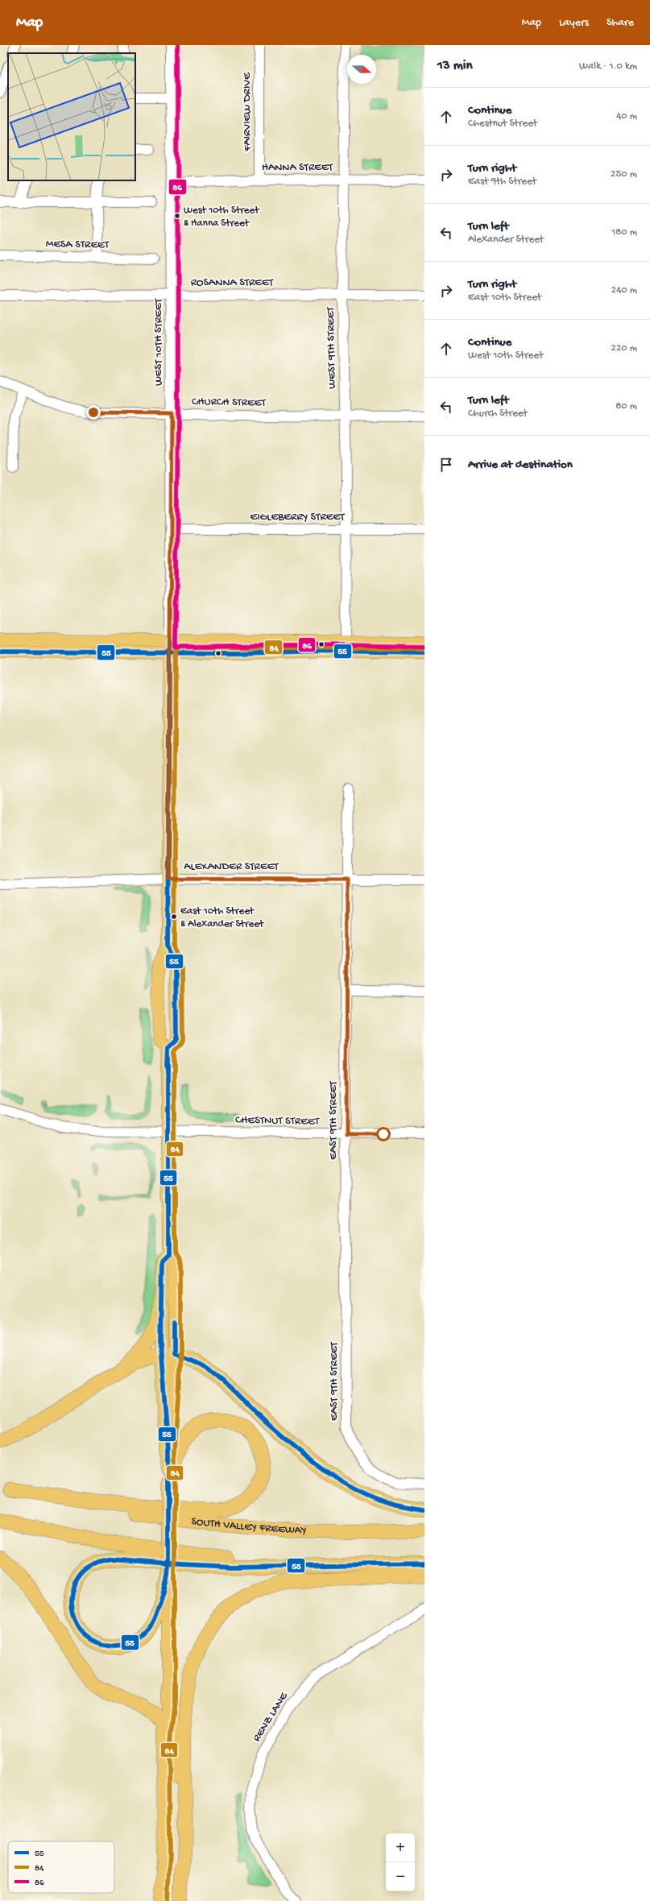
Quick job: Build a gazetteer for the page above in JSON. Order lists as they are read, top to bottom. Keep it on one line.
{"streets":{"highway":["SOUTH VALLEY FREEWAY"],"street":["FAIRVIEW DRIVE","HANNA STREET","MESA STREET","ROSANNA STREET","WEST 10TH STREET","WEST 9TH STREET","CHURCH STREET","EIGLEBERRY STREET","ALEXANDER STREET","EAST 9TH STREET","CHESTNUT STREET","RENZ LANE"]},"crossings":[["FAIRVIEW DRIVE","HANNA STREET"],["HANNA STREET","WEST 10TH STREET"],["HANNA STREET","WEST 9TH STREET"],["ROSANNA STREET","WEST 10TH STREET"],["ROSANNA STREET","WEST 9TH STREET"],["WEST 10TH STREET","CHURCH STREET"],["WEST 10TH STREET","EIGLEBERRY STREET"],["WEST 9TH STREET","CHURCH STREET"],["WEST 9TH STREET","EIGLEBERRY STREET"],["ALEXANDER STREET","EAST 9TH STREET"],["EAST 9TH STREET","CHESTNUT STREET"]],"places":["West 10th Street & Hanna Street","East 10th Street & Alexander Street"],"lines":["transit line 86","transit line 55","transit line 84"],"legend":["55","84","86"],"north":"right","page":{"header":"Map","nav":["Map","Layers","Share"],"heading":["13 min","Walk · 1.0 km"],"list":[["Continue","Chestnut Street","40 m"],["Turn right","East 9th Street","250 m"],["Turn left","Alexander Street","180 m"],["Turn right","East 10th Street","240 m"],["Continue","West 10th Street","220 m"],["Turn left","Church Street","80 m"],"Arrive at destination"],"map_buttons":["+","−"]}}
